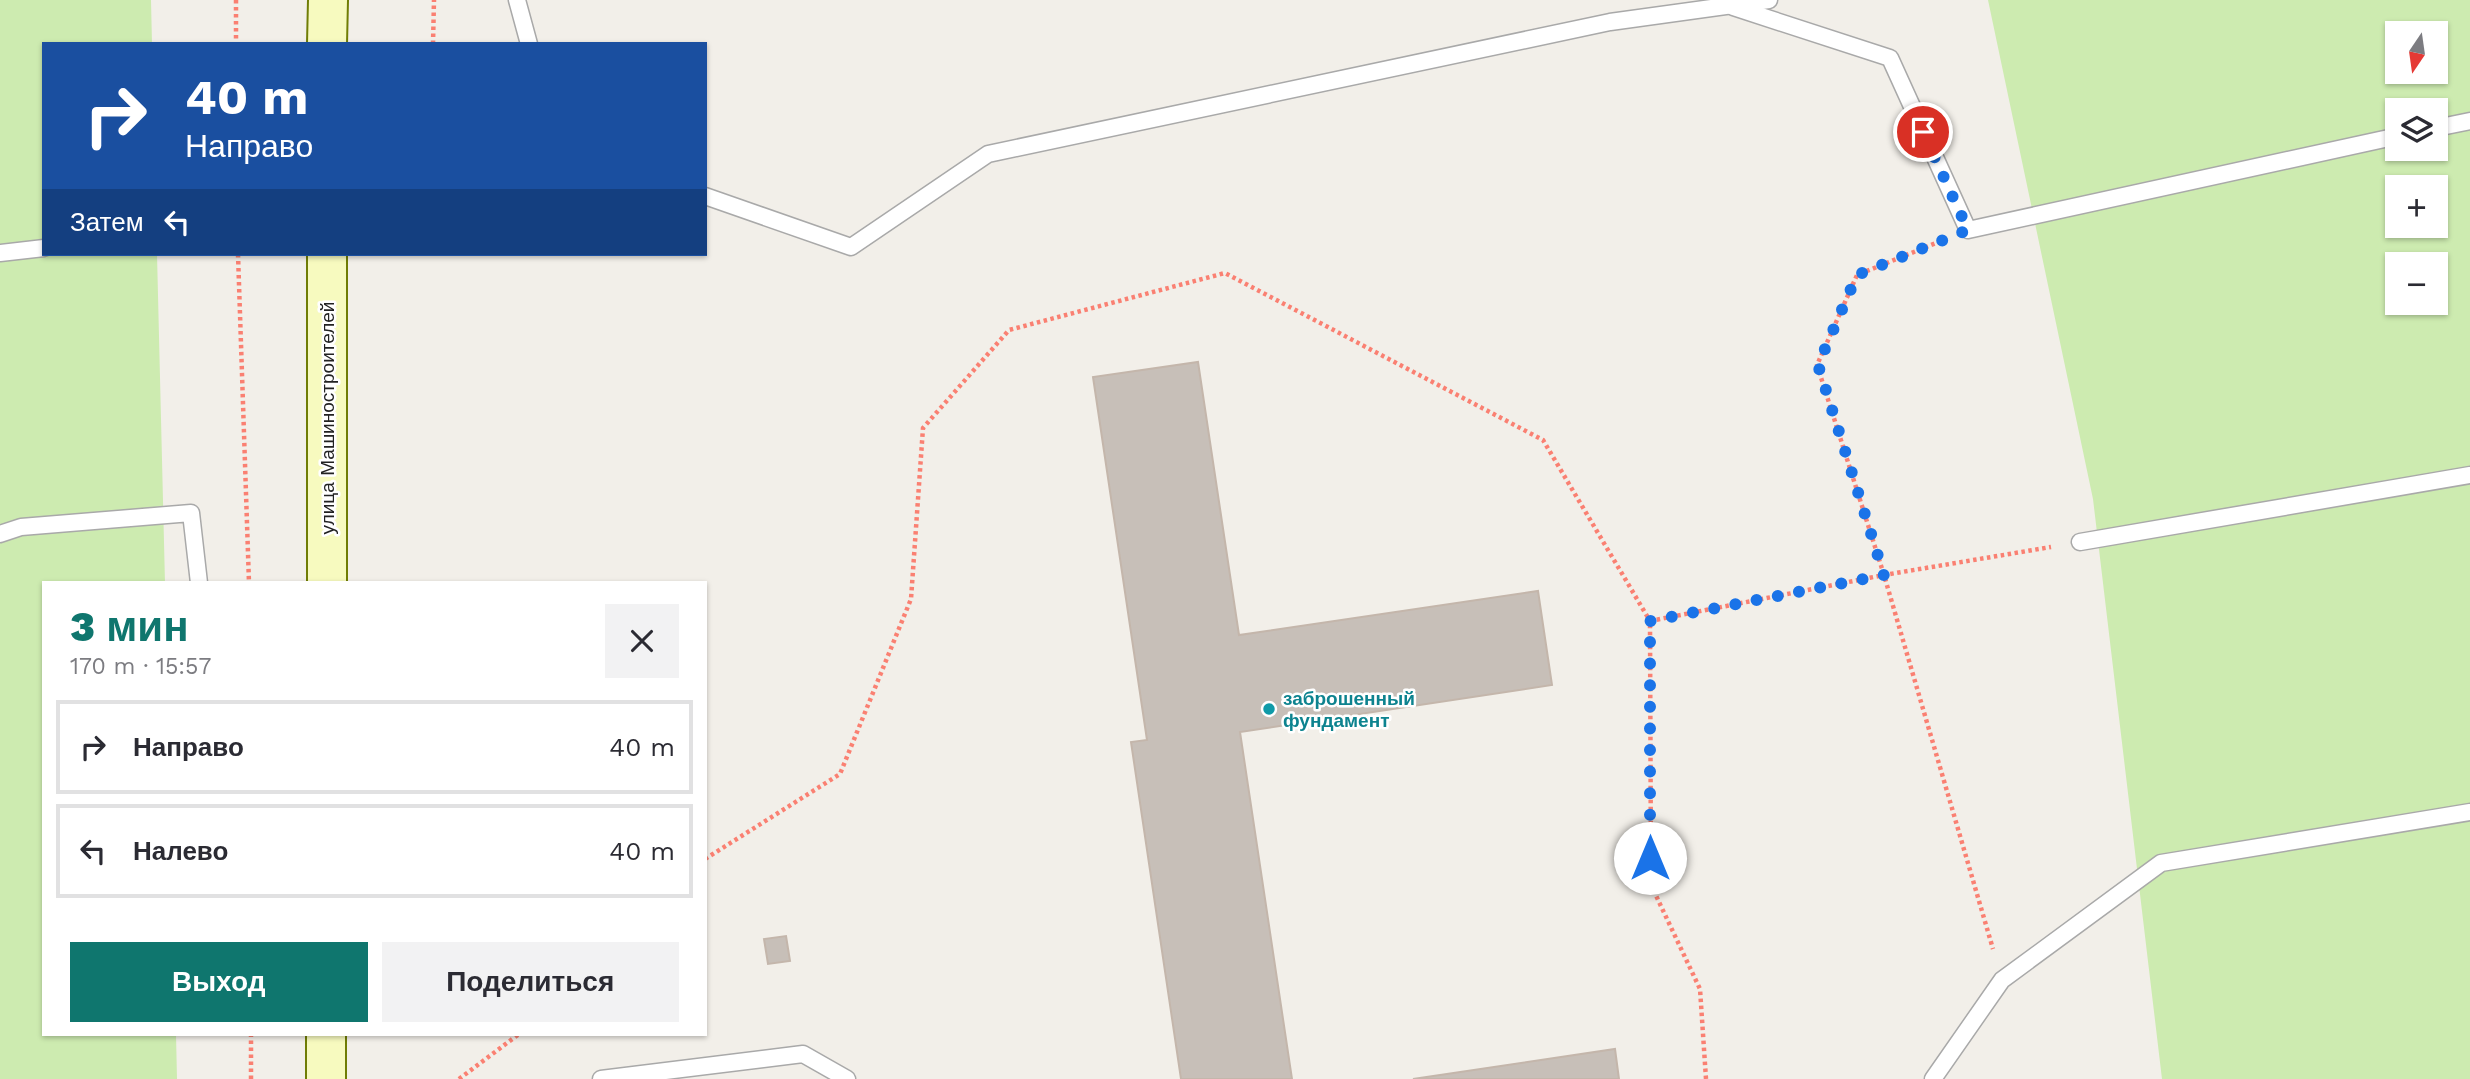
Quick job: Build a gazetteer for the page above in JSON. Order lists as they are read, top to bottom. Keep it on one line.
{"streets":{"street":["улица Машиностроителей"]},"places":["заброшенный фундамент"],"north":"bottom","page":{"map_buttons":["+","−"],"turn":["40 m","Направо"],"then":"Затем","heading":["3 мин","170 m · 15:57"],"list":[{"name":"Направо","value":"40 m"},{"name":"Налево","value":"40 m"}],"buttons":["Выход","Поделиться"]}}
